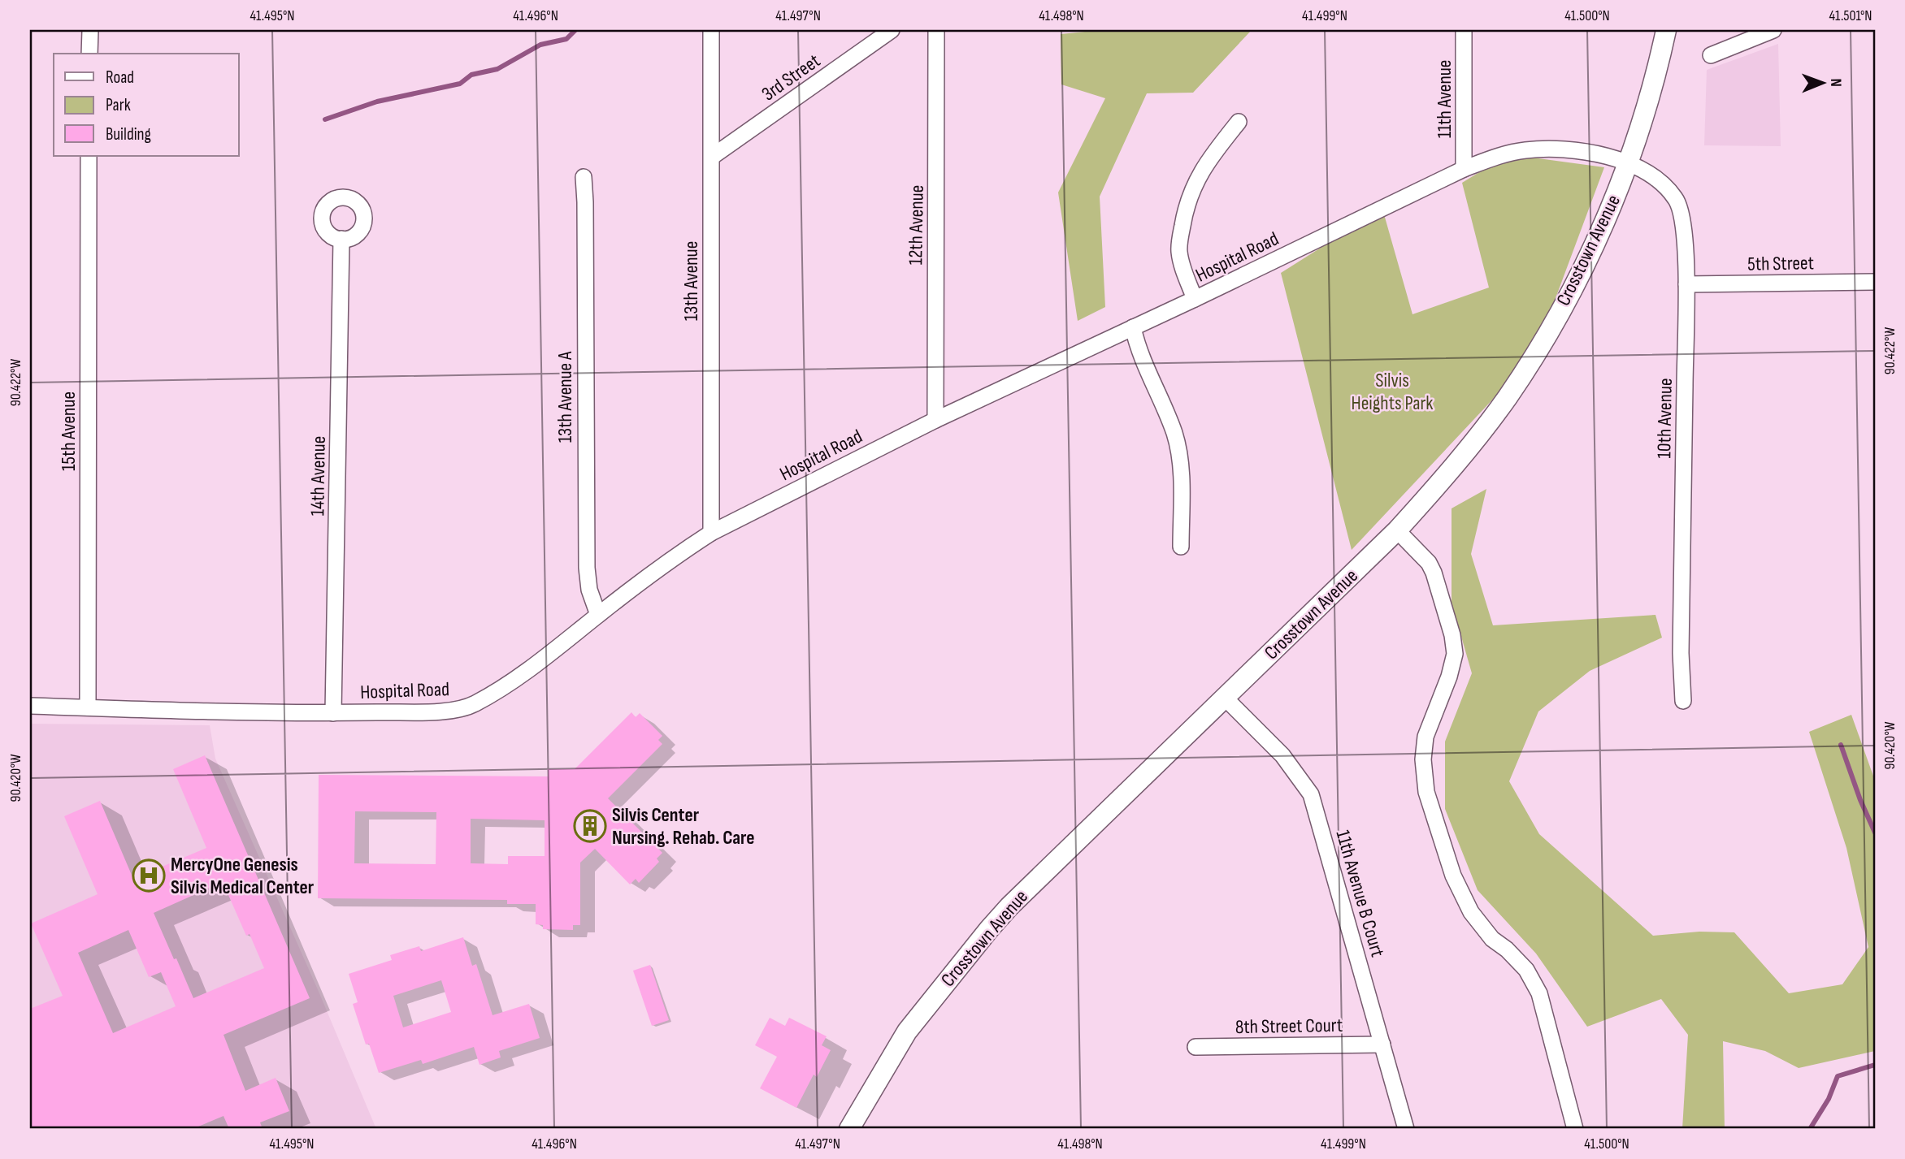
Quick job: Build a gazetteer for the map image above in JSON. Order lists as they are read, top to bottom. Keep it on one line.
{"streets":{"street":["3rd Street","11th Avenue","12th Avenue","Crosstown Avenue","Hospital Road","5th Street","13th Avenue","13th Avenue A","10th Avenue","15th Avenue","14th Avenue","11th Avenue B Court","8th Street Court"]},"crossings":[["3rd Street","13th Avenue"],["11th Avenue","Hospital Road"],["12th Avenue","Hospital Road"],["Crosstown Avenue","Hospital Road"],["Crosstown Avenue","10th Avenue"],["Crosstown Avenue","11th Avenue B Court"],["Hospital Road","13th Avenue"],["Hospital Road","13th Avenue A"],["Hospital Road","10th Avenue"],["Hospital Road","15th Avenue"],["Hospital Road","14th Avenue"],["5th Street","10th Avenue"],["11th Avenue B Court","8th Street Court"]],"parks":["Silvis Heights Park"],"places":{"building":["Silvis Center Nursing. Rehab. Care"],"hospital":["MercyOne Genesis Silvis Medical Center"]},"legend":["Road","Park","Building"],"north":"right","coordinates":["41.495°N","41.496°N","41.497°N","41.498°N","41.499°N","41.500°N","41.501°N","90.422°W","90.420°W"]}
